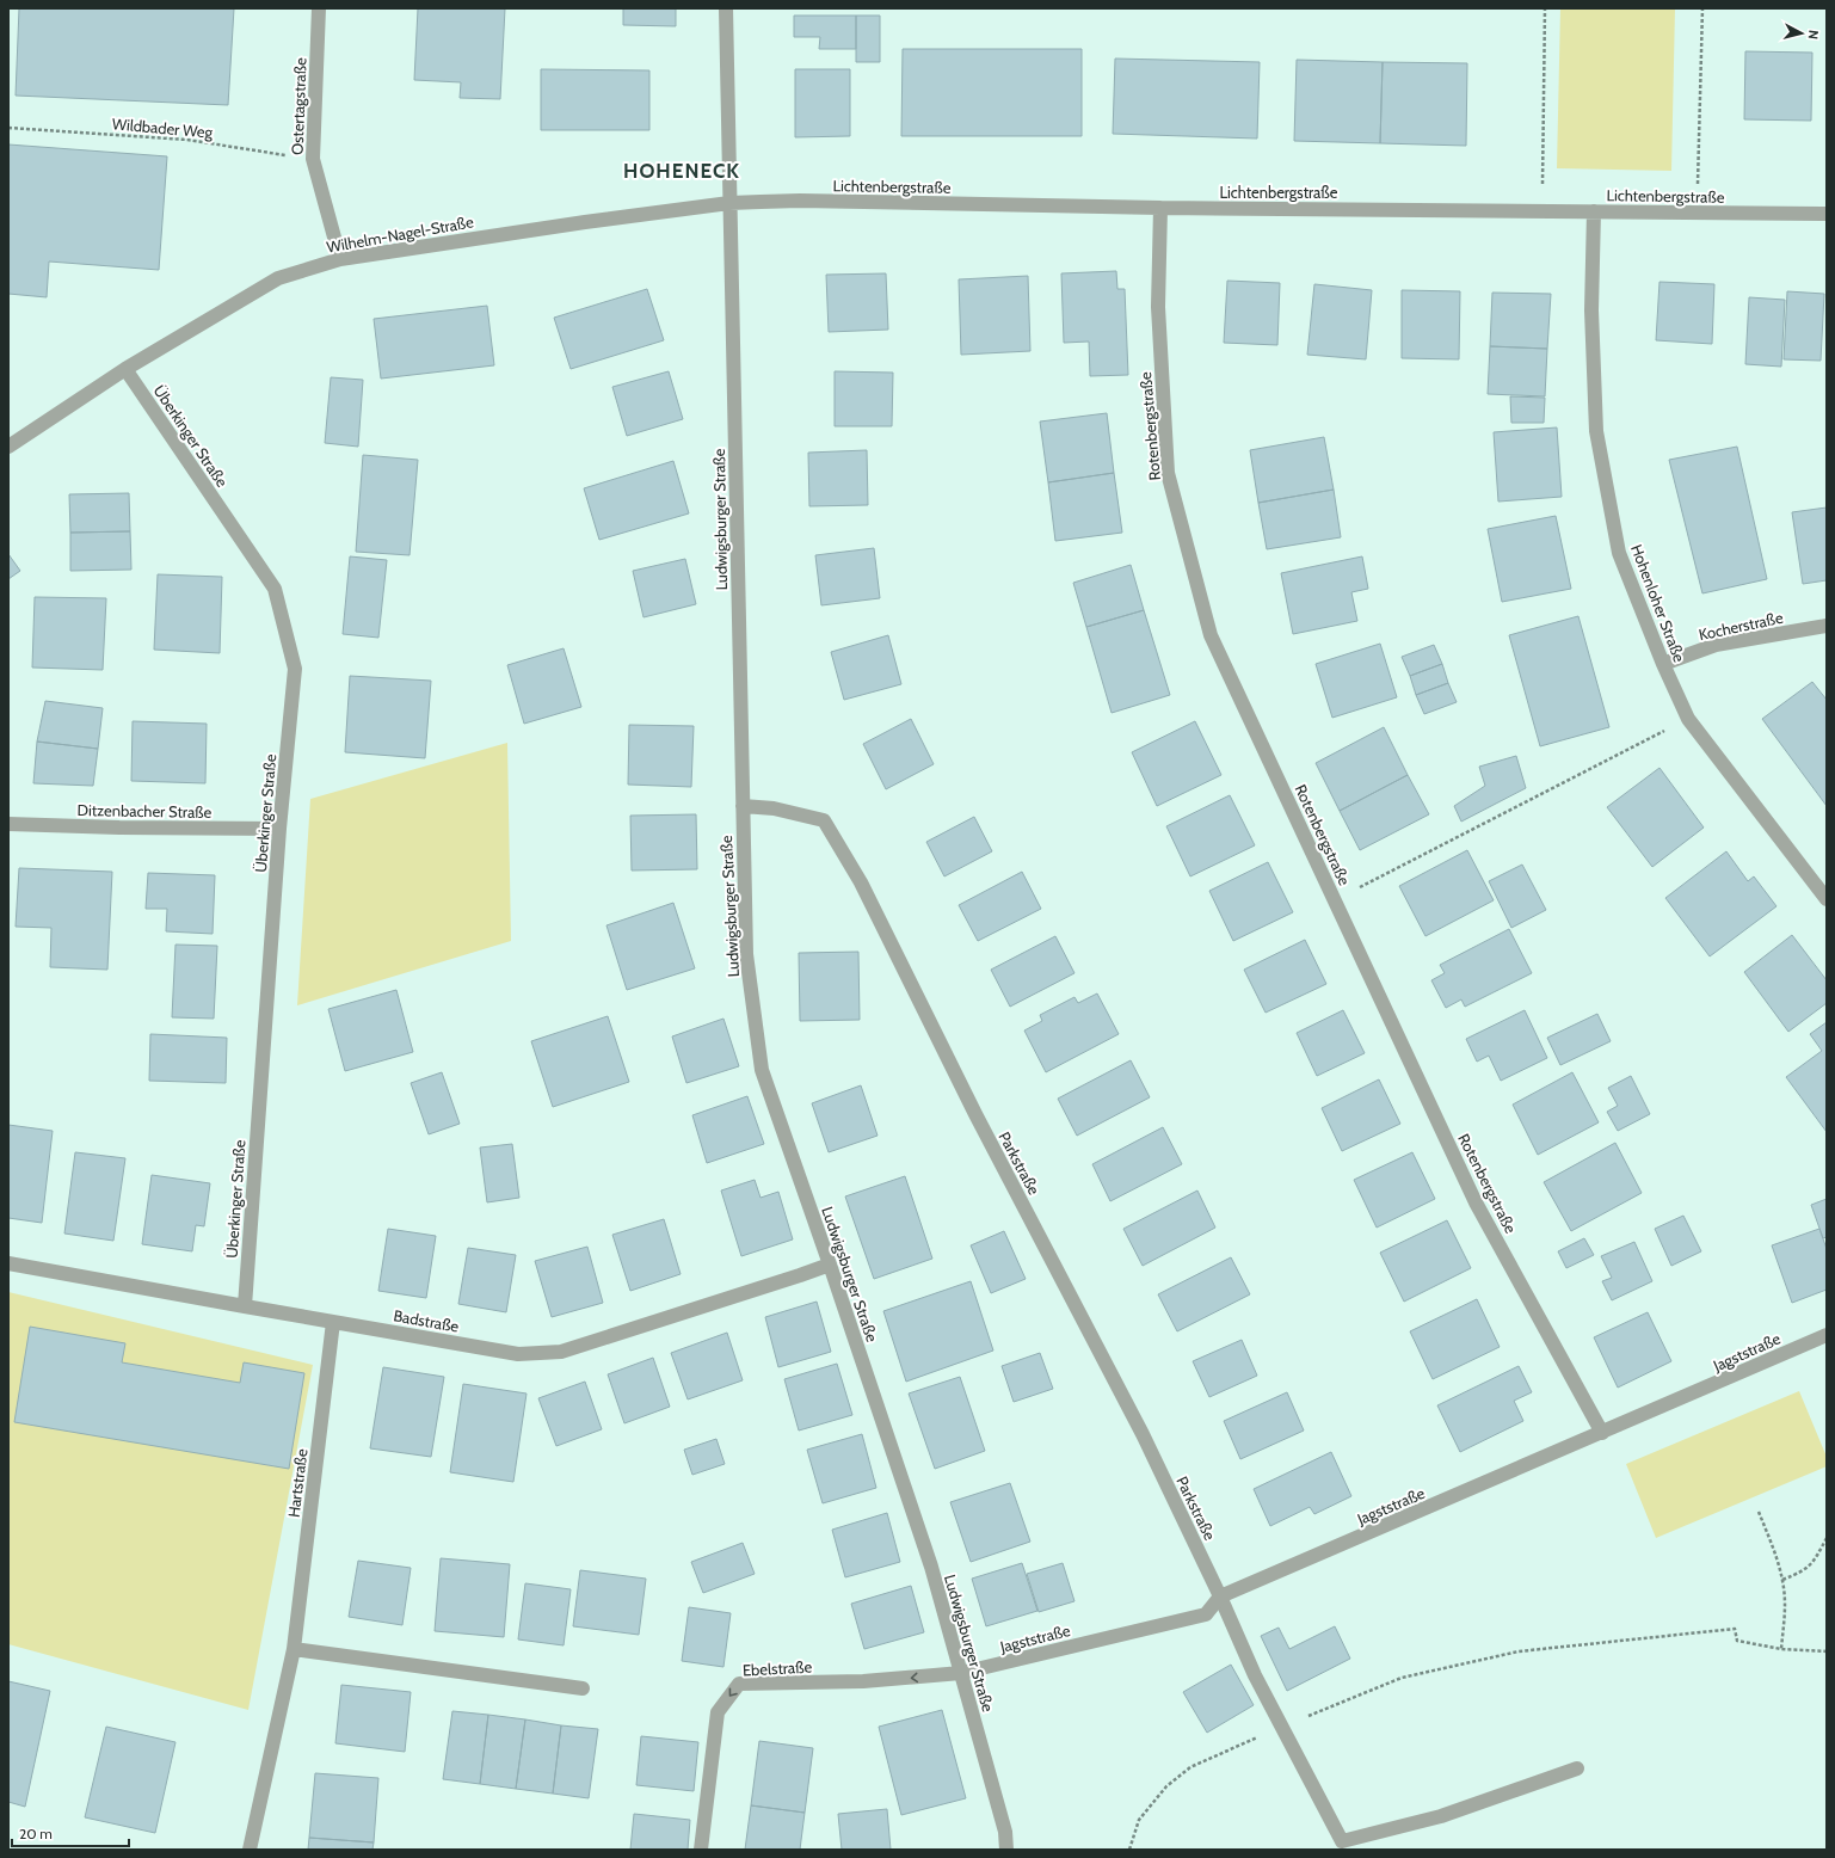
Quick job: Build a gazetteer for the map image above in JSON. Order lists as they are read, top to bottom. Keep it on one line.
{"streets":{"street":["Ostertagstraße","Lichtenbergstraße","Wilhelm-Nagel-Straße","Rotenbergstraße","Überkinger Straße","Ludwigsburger Straße","Hohenloher Straße","Kocherstraße","Ditzenbacher Straße","Parkstraße","Badstraße","Jagststraße","Hartstraße","Ebelstraße"],"path":["Wildbader Weg"]},"crossings":[["Ostertagstraße","Wildbader Weg"],["Ostertagstraße","Wilhelm-Nagel-Straße"],["Lichtenbergstraße","Wilhelm-Nagel-Straße"],["Lichtenbergstraße","Rotenbergstraße"],["Lichtenbergstraße","Ludwigsburger Straße"],["Lichtenbergstraße","Hohenloher Straße"],["Wilhelm-Nagel-Straße","Überkinger Straße"],["Wilhelm-Nagel-Straße","Ludwigsburger Straße"],["Rotenbergstraße","Jagststraße"],["Überkinger Straße","Ditzenbacher Straße"],["Überkinger Straße","Badstraße"],["Ludwigsburger Straße","Parkstraße"],["Ludwigsburger Straße","Badstraße"],["Ludwigsburger Straße","Jagststraße"],["Ludwigsburger Straße","Ebelstraße"],["Hohenloher Straße","Kocherstraße"],["Parkstraße","Jagststraße"],["Badstraße","Hartstraße"],["Jagststraße","Ebelstraße"]],"districts":["HOHENECK"],"scale_bar":"20 m","north":"right"}
